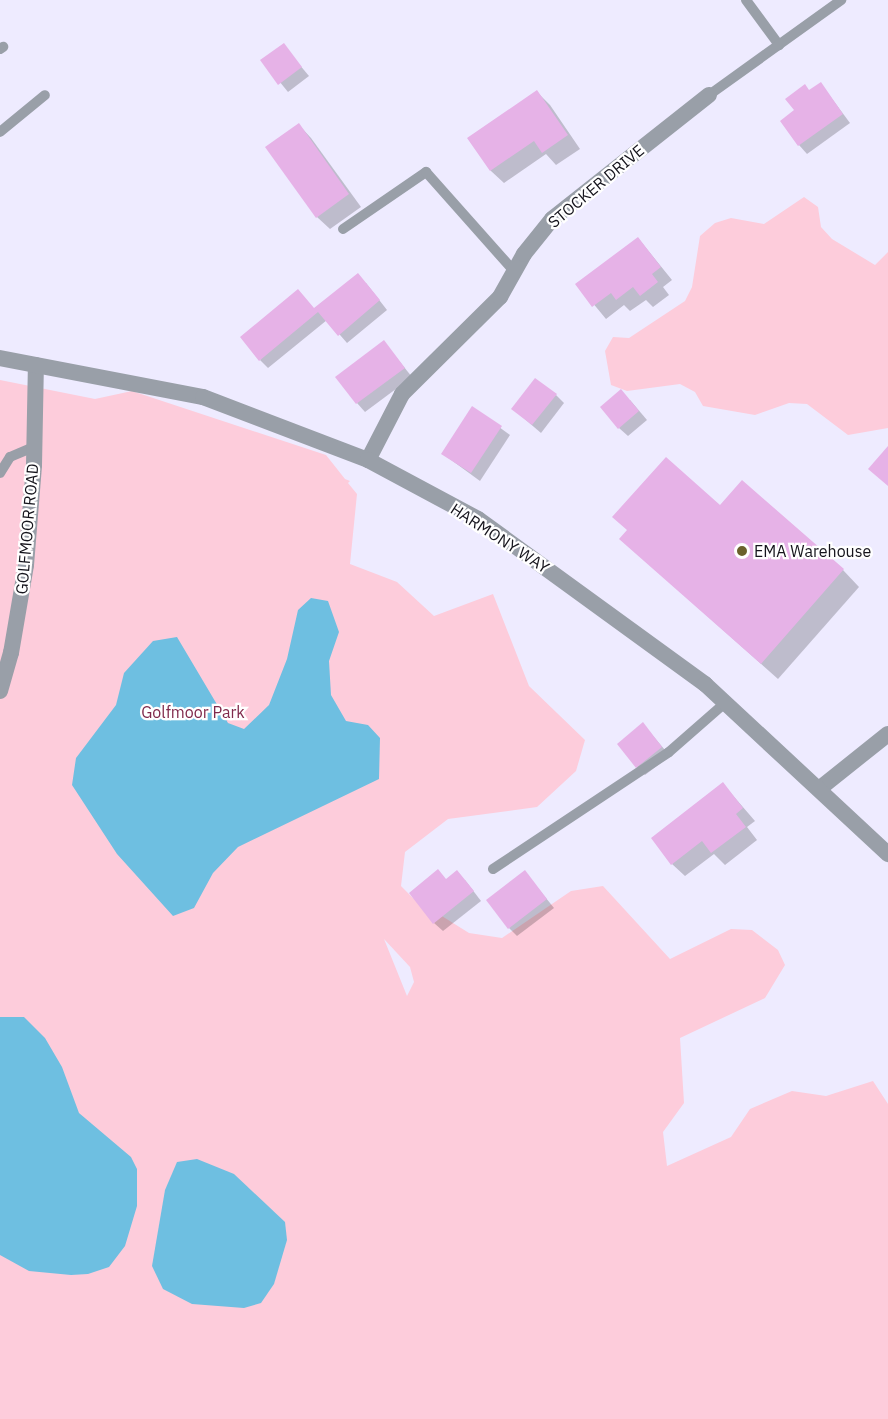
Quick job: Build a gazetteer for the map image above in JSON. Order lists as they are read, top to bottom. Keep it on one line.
{"streets":{"street":["STOCKER DRIVE","GOLFMOOR ROAD","HARMONY WAY"]},"crossings":[["STOCKER DRIVE","HARMONY WAY"],["GOLFMOOR ROAD","HARMONY WAY"]],"parks":["Golfmoor Park"],"places":["EMA Warehouse"]}
